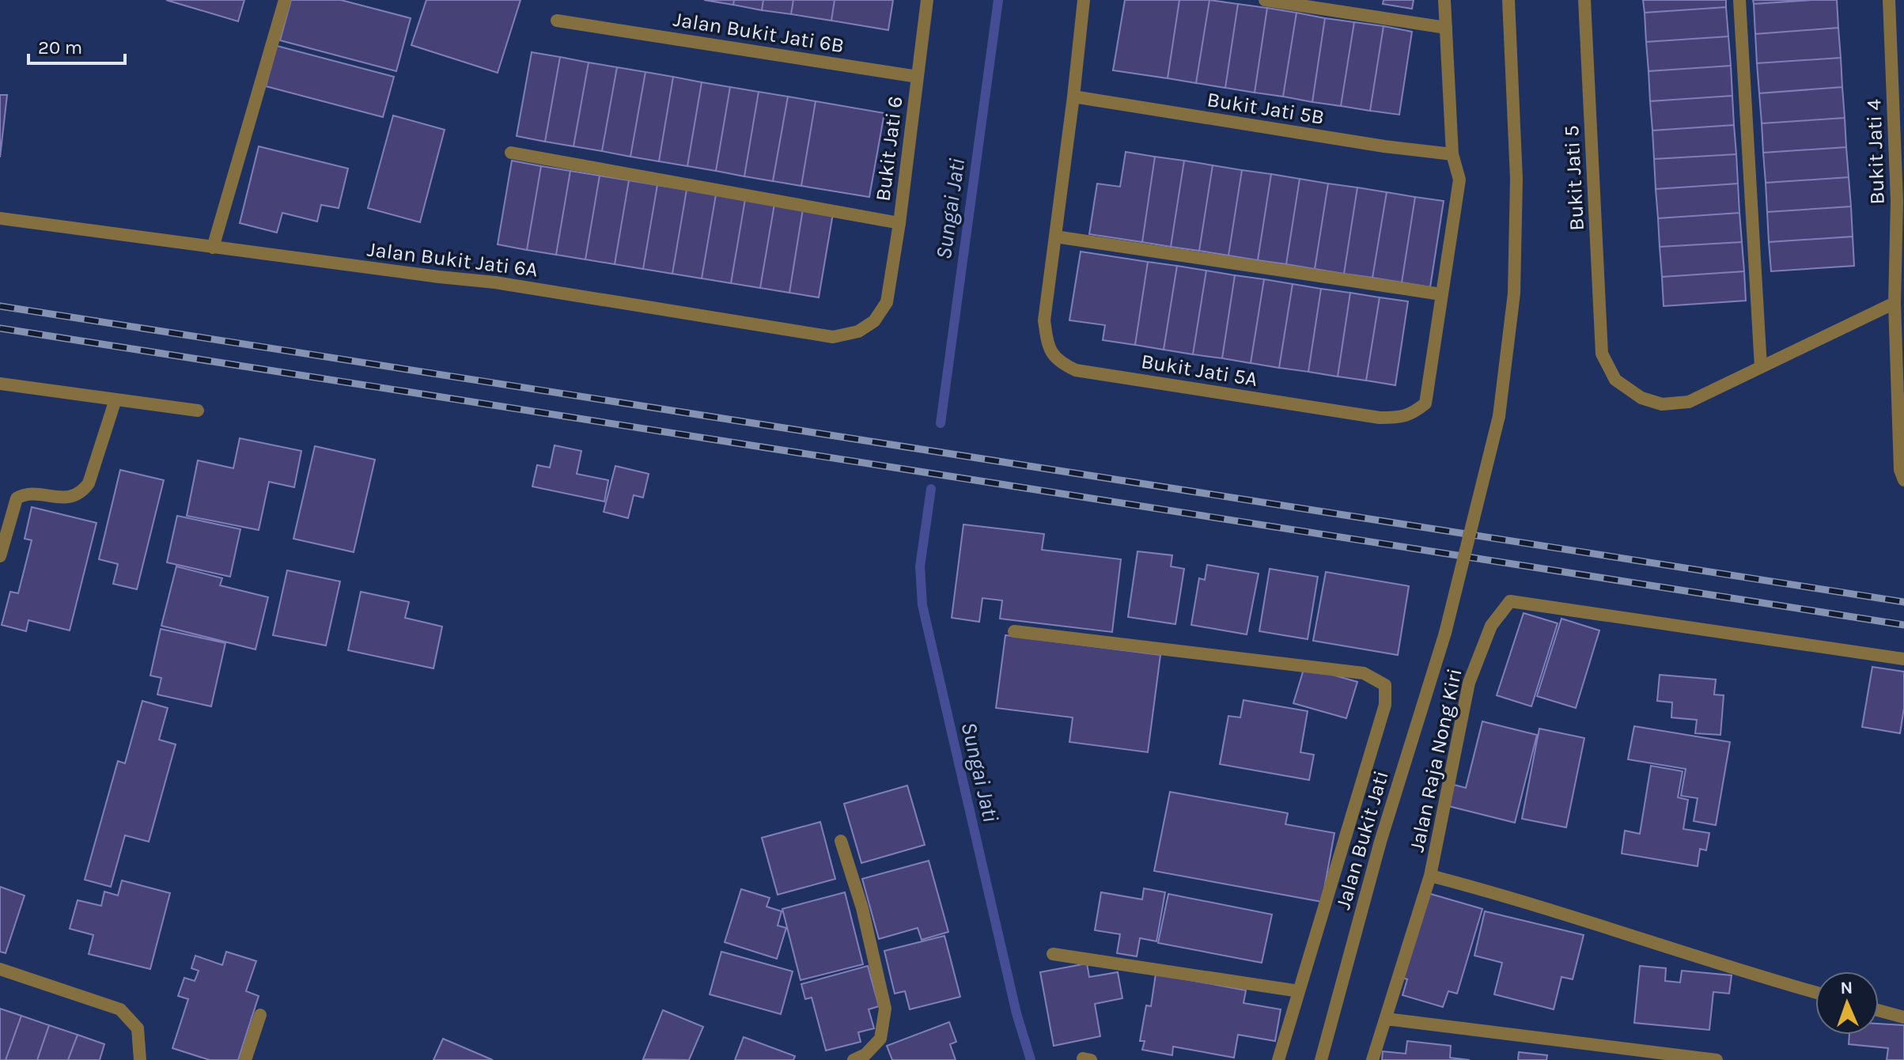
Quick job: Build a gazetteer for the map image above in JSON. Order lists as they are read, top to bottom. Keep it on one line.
{"streets":{"street":["Jalan Bukit Jati 6B","Bukit Jati 5B","Bukit Jati 6","Bukit Jati 4","Bukit Jati 5","Jalan Bukit Jati 6A","Bukit Jati 5A","Jalan Raja Nong Kiri","Jalan Bukit Jati"]},"crossings":[["Jalan Bukit Jati 6B","Bukit Jati 6"],["Bukit Jati 5B","Bukit Jati 5A"],["Bukit Jati 6","Jalan Bukit Jati 6A"]],"water":["Sungai Jati"],"scale_bar":"20 m","north":"top"}
